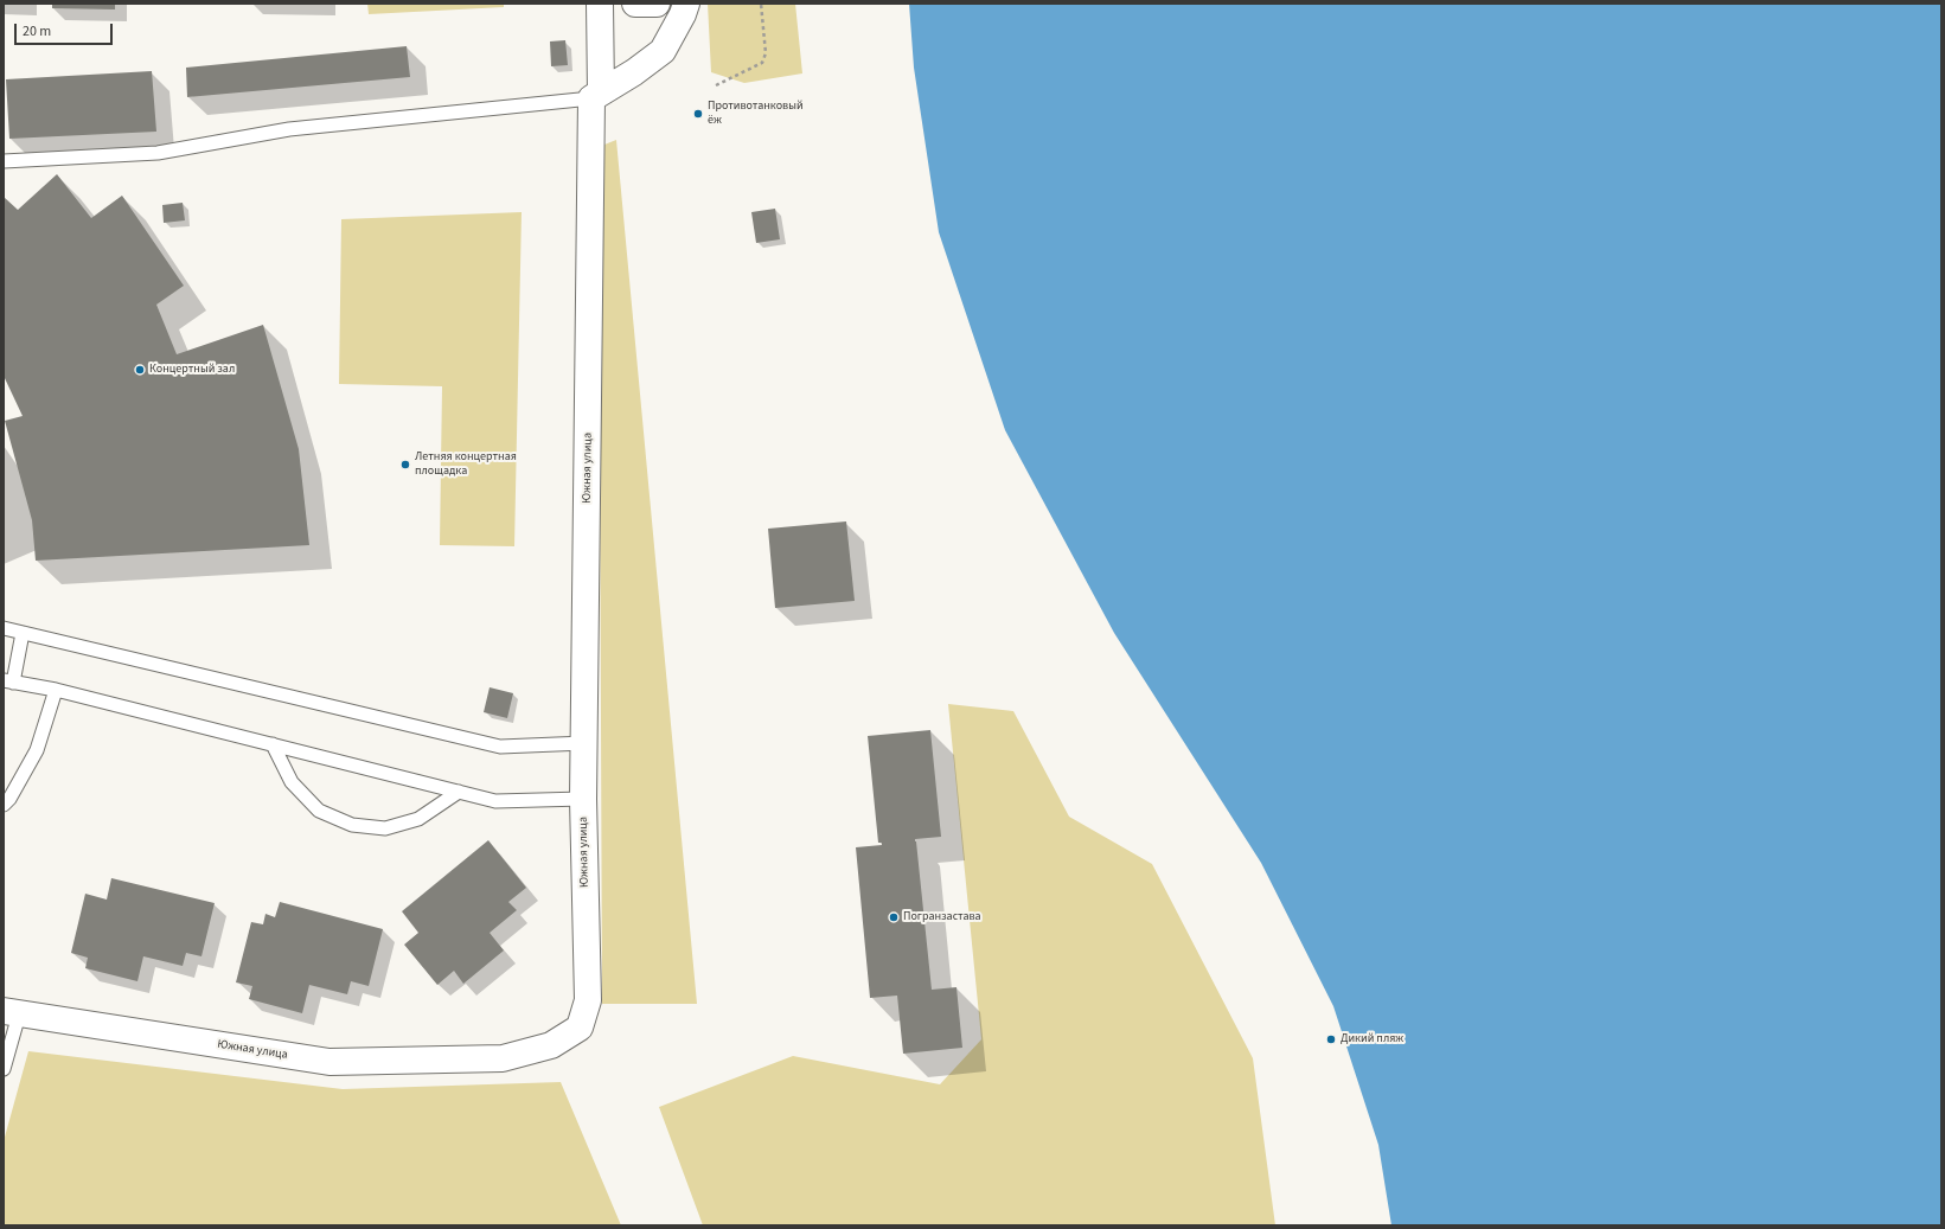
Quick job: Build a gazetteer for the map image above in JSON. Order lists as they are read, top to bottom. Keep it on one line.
{"streets":{"street":["Южная улица"]},"places":["Противотанковый ёж","Концертный зал","Летняя концертная площадка","Погранзастава","Дикий пляж"],"scale_bar":"20 m"}
